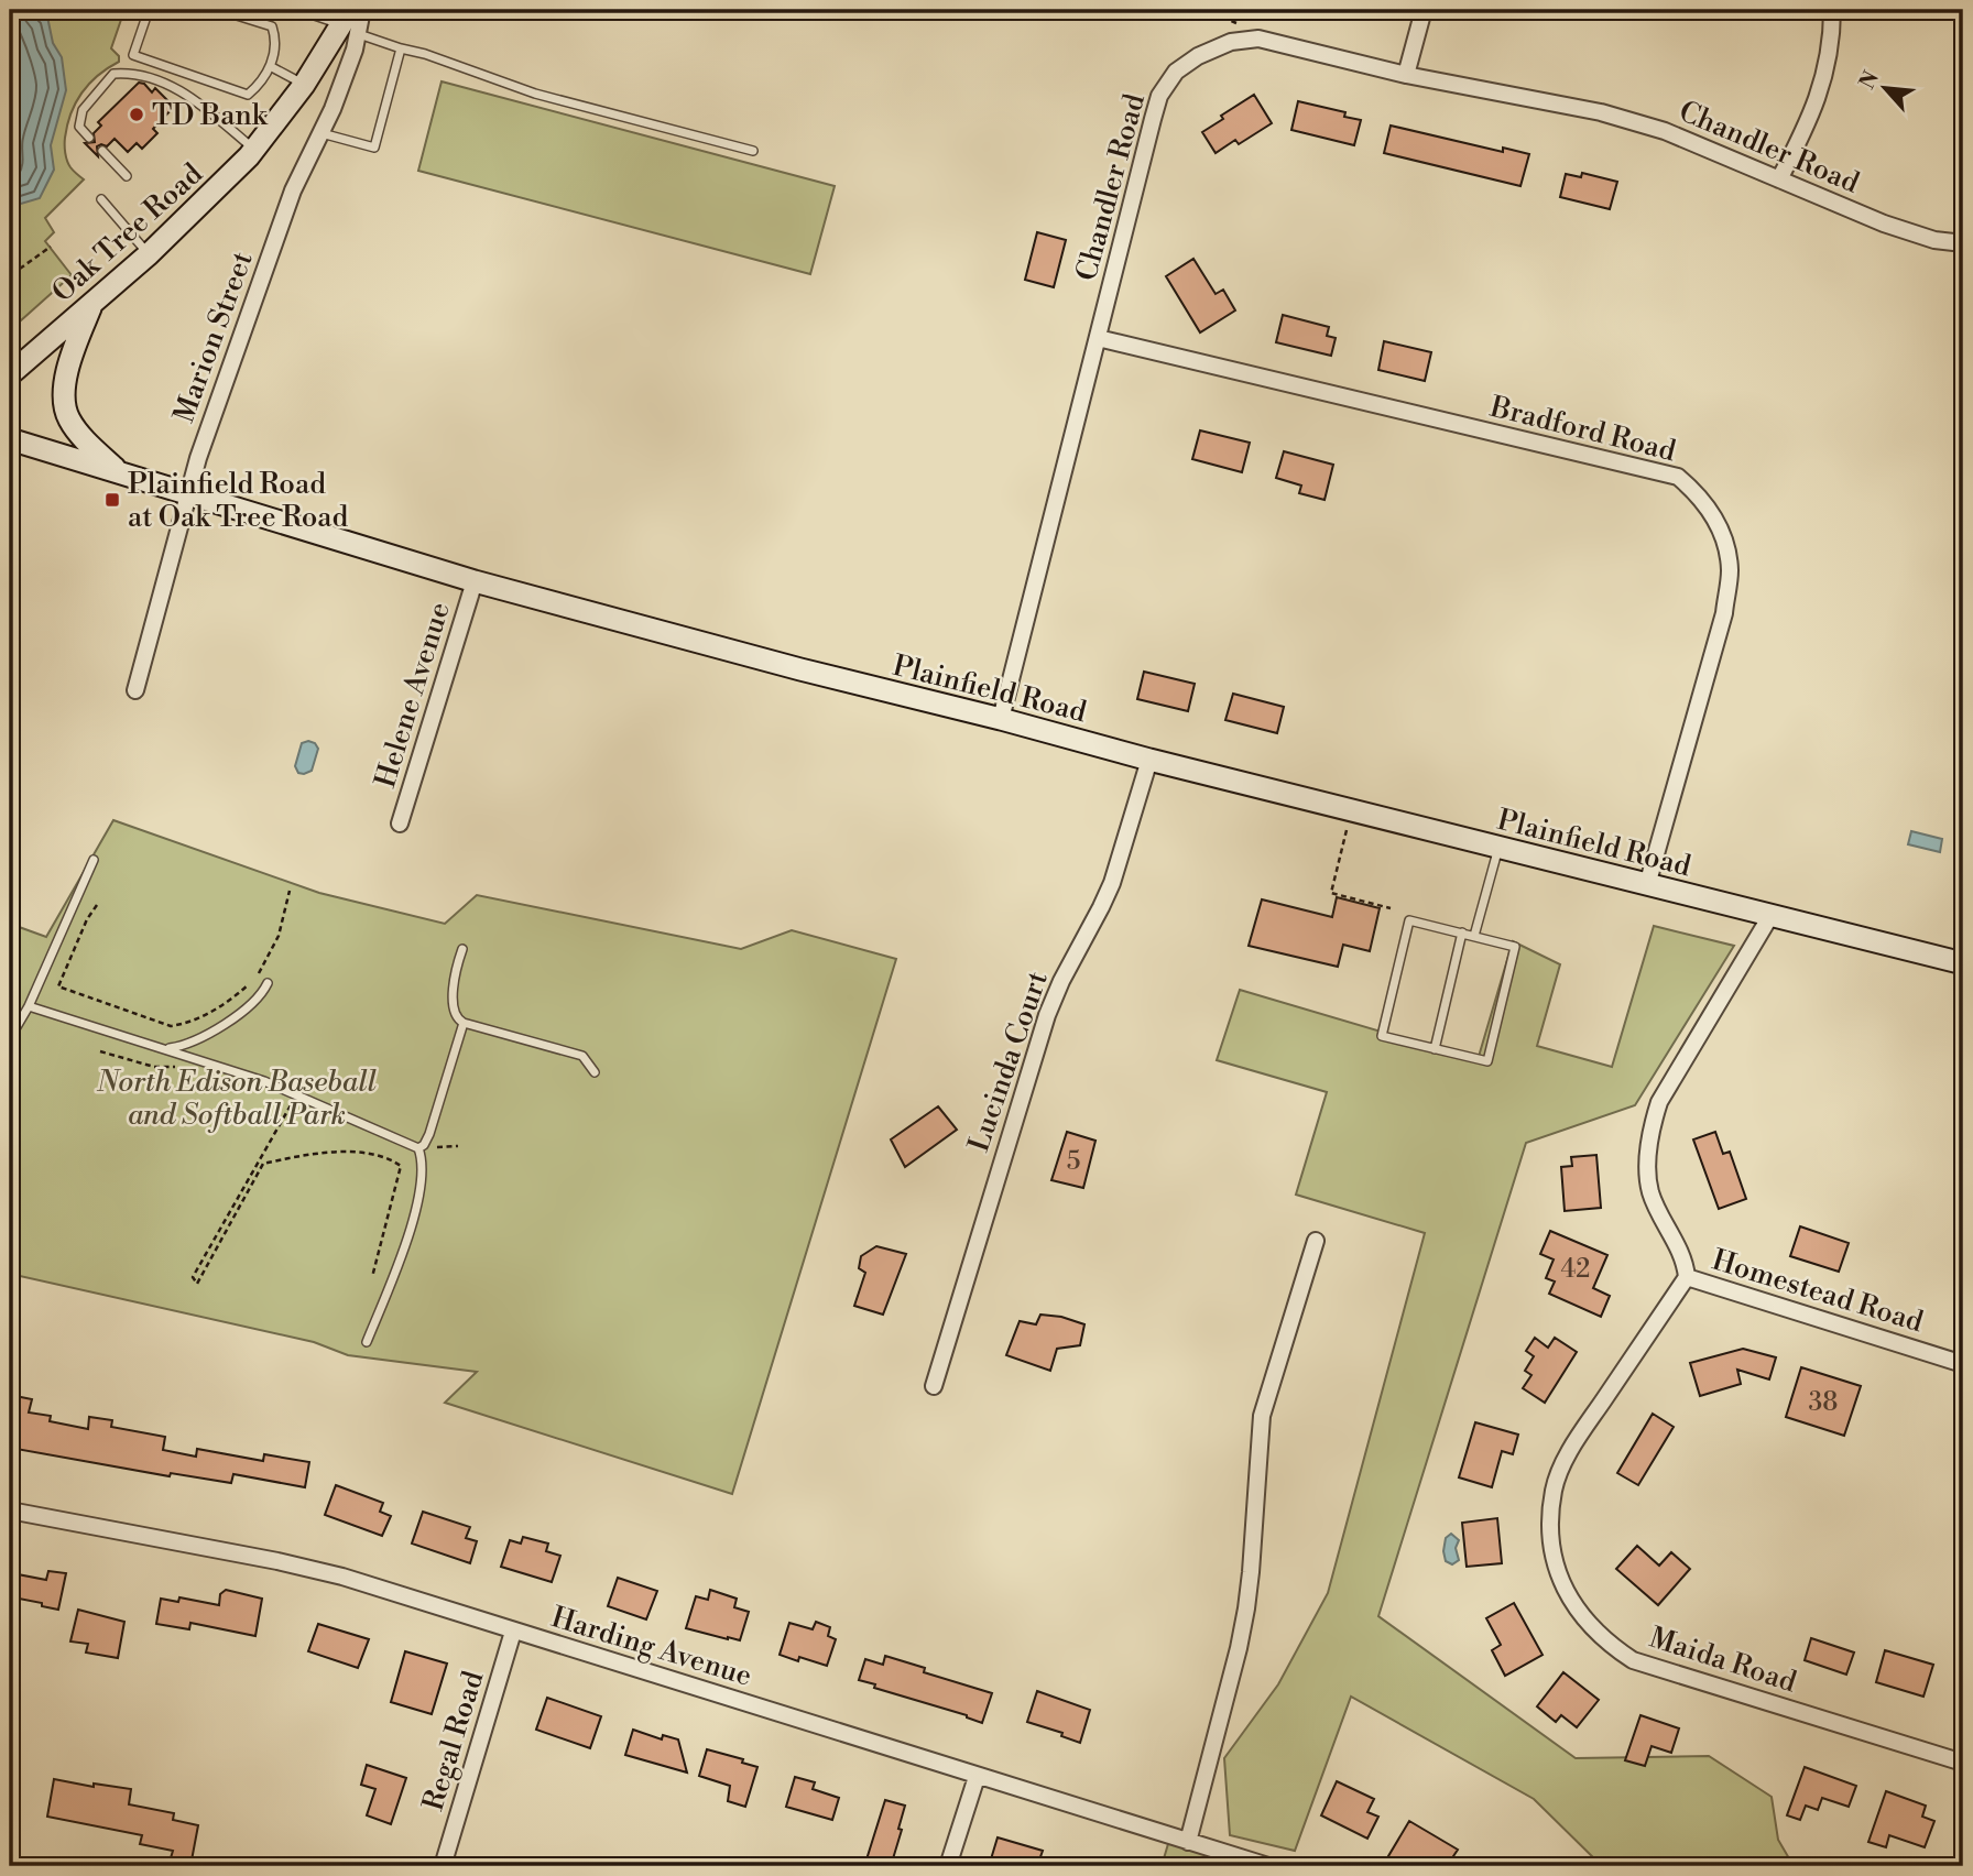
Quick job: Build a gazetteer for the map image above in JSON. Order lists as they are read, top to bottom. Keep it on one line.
{"streets":{"street":["Chandler Road","Oak Tree Road","Marion Street","Bradford Road","Plainfield Road","Helene Avenue","Lucinda Court","Homestead Road","Harding Avenue","Maida Road","Regal Road"]},"crossings":[["Chandler Road","Bradford Road"],["Chandler Road","Plainfield Road"],["Oak Tree Road","Marion Street"],["Marion Street","Plainfield Road"],["Bradford Road","Plainfield Road"],["Plainfield Road","Helene Avenue"],["Plainfield Road","Lucinda Court"],["Plainfield Road","Homestead Road"],["Homestead Road","Maida Road"],["Harding Avenue","Regal Road"]],"parks":["North Edison Baseball and Softball Park"],"places":{"other":["TD Bank"],"transit":["Plainfield Road at Oak Tree Road"]},"house_numbers":["5","42","38"],"north":"top left"}
